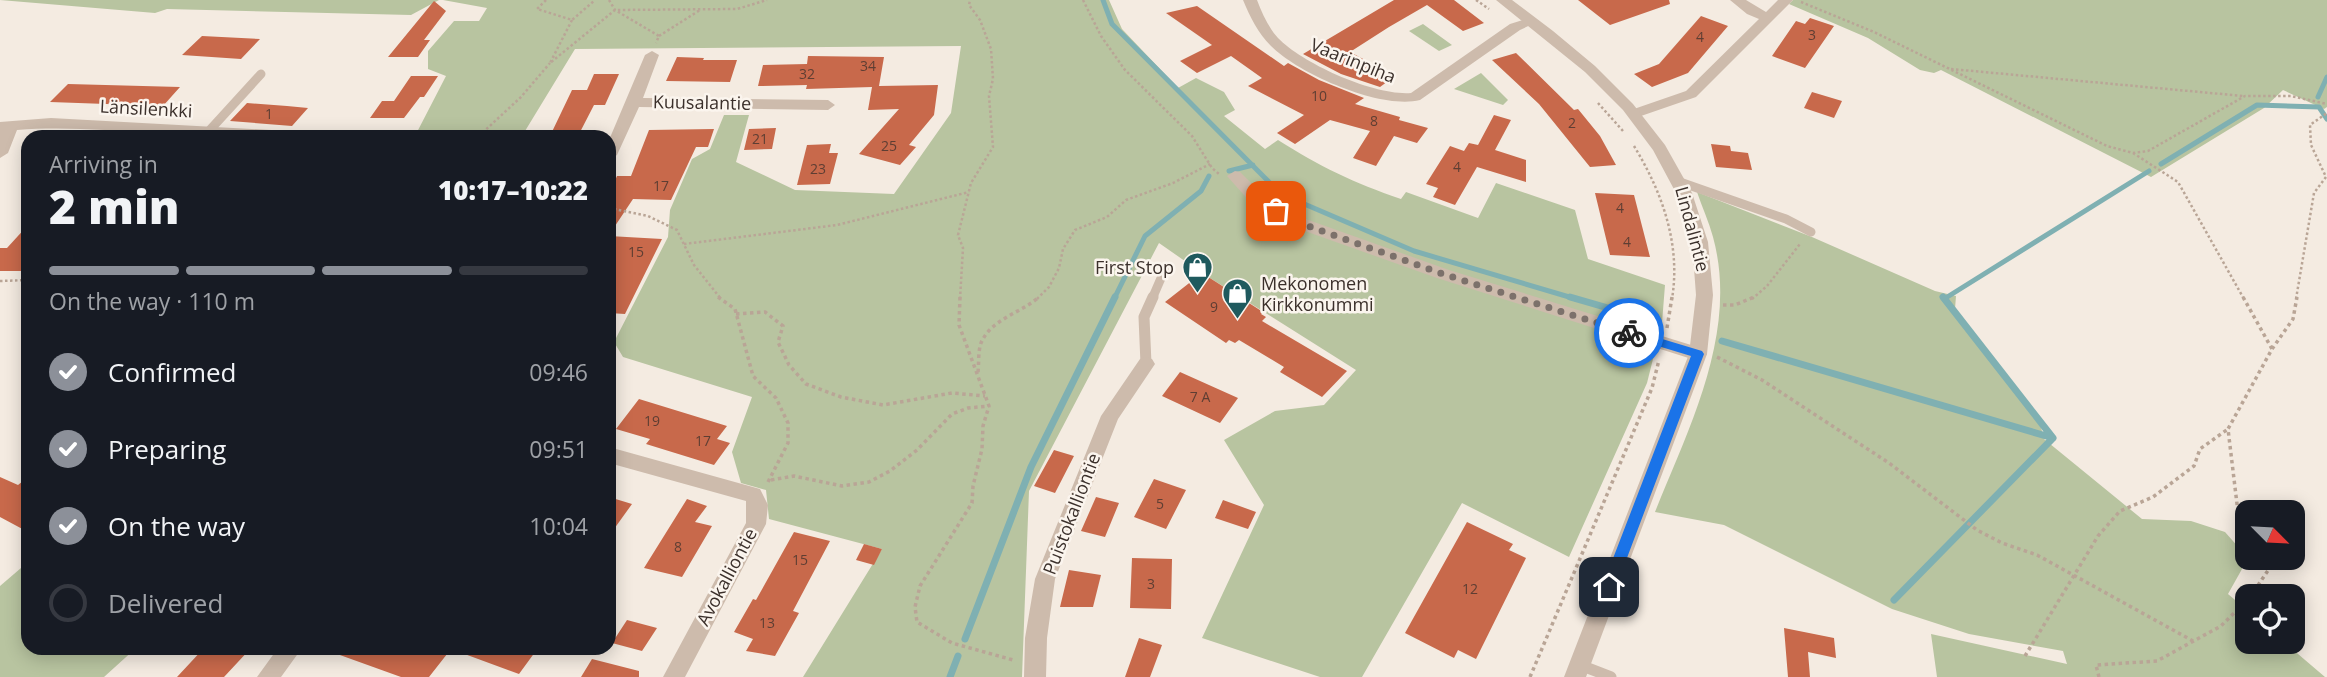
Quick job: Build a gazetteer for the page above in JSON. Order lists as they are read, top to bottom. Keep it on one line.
{"streets":{"street":["Vaarinpiha","Kuusalantie","Länsilenkki","Lindalintie","Puistokalliontie","Avokalliontie"]},"crossings":[["Vaarinpiha","Lindalintie"]],"places":{"shop":["First Stop","Mekonomen Kirkkonummi"]},"house_numbers":["3","4","34","32","10","1","8","2","21","25","4","23","17","4","4","15","9","7 A","19","17","5","8","15","3","12","13"],"north":"bottom right","page":{"heading":["2 min","Arriving in","10:17–10:22"],"bar":"On the way · 110 m","list":[["Confirmed","09:46"],["Preparing","09:51"],["On the way","10:04"],"Delivered"]}}
